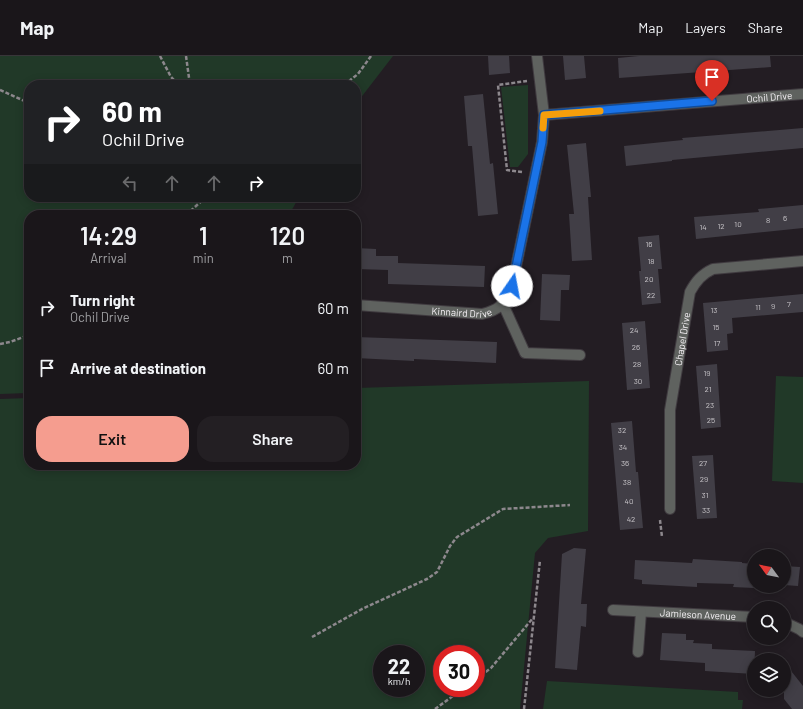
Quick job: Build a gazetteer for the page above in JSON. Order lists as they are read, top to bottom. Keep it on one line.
{"streets":{"street":["Ochil Drive","Kinnaird Drive","Chapel Drive","Jamieson Avenue"]},"crossings":[["Ochil Drive","Kinnaird Drive"]],"house_numbers":["6","8","10","12","14","16","18","20","22","7","9","11","13","15","24","17","26","28","19","30","21","23","25","32","34","36","27","29","38","31","40","33","42"],"north":"top left","page":{"header":"Map","nav":["Map","Layers","Share"],"turn":["60 m","Ochil Drive"],"eta":["14:29","Arrival","1","min","120","m"],"list":[{"name":"Turn right","note":"Ochil Drive","value":"60 m"},{"name":"Arrive at destination","value":"60 m"}],"buttons":["Exit","Share"],"speed":"22 km/h","limit":"30"}}
